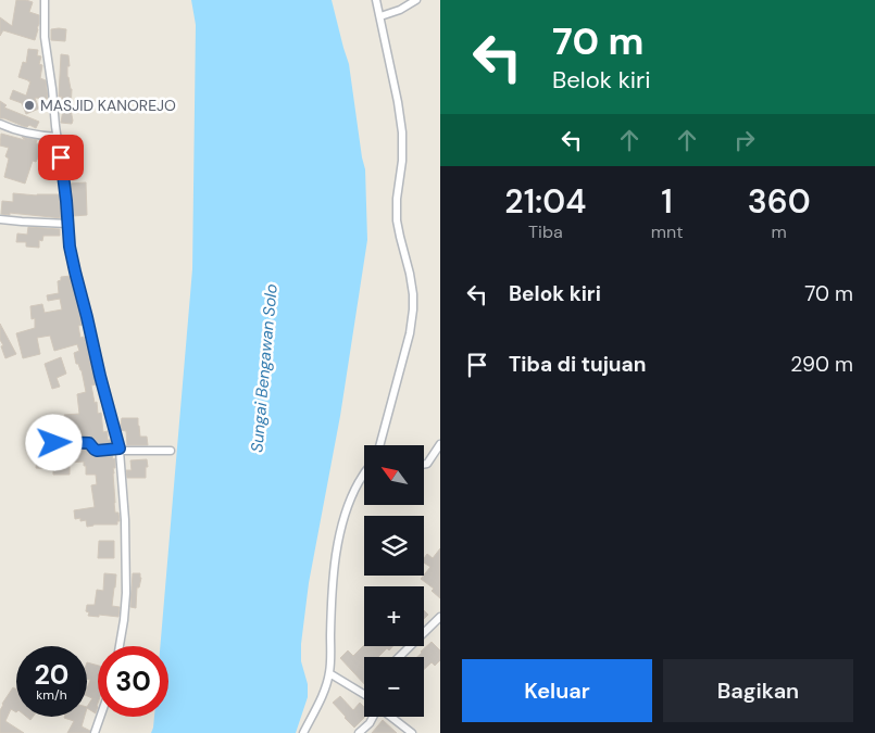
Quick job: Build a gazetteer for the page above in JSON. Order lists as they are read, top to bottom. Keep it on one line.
{"water":["Sungai Bengawan Solo"],"places":["MASJID KANOREJO"],"north":"top left","page":{"turn":["70 m","Belok kiri"],"eta":["21:04","Tiba","1","mnt","360","m"],"list":[{"name":"Belok kiri","value":"70 m"},{"name":"Tiba di tujuan","value":"290 m"}],"map_buttons":["+","−"],"speed":"20 km/h","limit":"30","buttons":["Keluar","Bagikan"]}}
